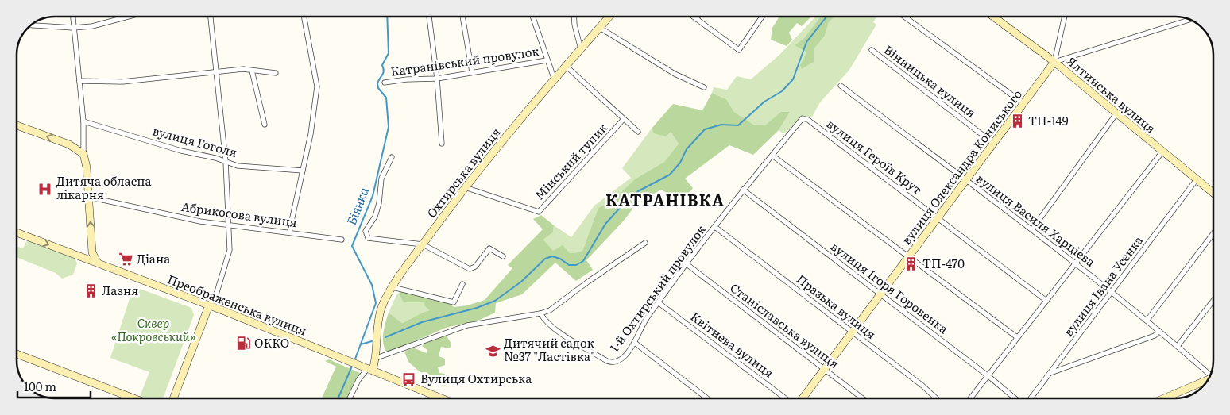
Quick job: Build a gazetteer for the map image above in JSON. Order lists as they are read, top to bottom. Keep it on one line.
{"streets":{"street":["Катранівський провулок","Вінницька вулиця","Ялтинська вулиця","вулиця Гоголя","вулиця Героїв Крут","Мінський тупик","вулиця Олександра Кониського","Охтирська вулиця","Абрикосова вулиця","вулиця Василя Харцієва","вулиця Івана Усенка","вулиця Ігоря Горовенка","1-й Охтирський провулок","Преображенська вулиця","Празька вулиця","Станіславська вулиця","Квітнева вулиця"]},"crossings":[["Вінницька вулиця","вулиця Олександра Кониського"],["Ялтинська вулиця","вулиця Олександра Кониського"],["Ялтинська вулиця","вулиця Івана Усенка"],["вулиця Героїв Крут","вулиця Олександра Кониського"],["вулиця Героїв Крут","1-й Охтирський провулок"],["Мінський тупик","Охтирська вулиця"],["вулиця Олександра Кониського","вулиця Василя Харцієва"],["вулиця Олександра Кониського","вулиця Ігоря Горовенка"],["вулиця Олександра Кониського","Празька вулиця"],["вулиця Олександра Кониського","Станіславська вулиця"],["Охтирська вулиця","Преображенська вулиця"],["вулиця Василя Харцієва","вулиця Івана Усенка"],["вулиця Ігоря Горовенка","1-й Охтирський провулок"],["1-й Охтирський провулок","Празька вулиця"],["1-й Охтирський провулок","Станіславська вулиця"],["1-й Охтирський провулок","Квітнева вулиця"]],"districts":["КАТРАНІВКА"],"water":["Біянка"],"parks":["Сквер «Покровський»"],"places":{"building":["ТП-149","ТП-470","Лазня"],"hospital":["Дитяча обласна лікарня"],"supermarket":["Діана"],"fuel station":["ОККО"],"school or university":["Дитячий садок №37 \"Ластівка\""],"bus stop":["Вулиця Охтирська"]},"scale_bar":"100 m"}
